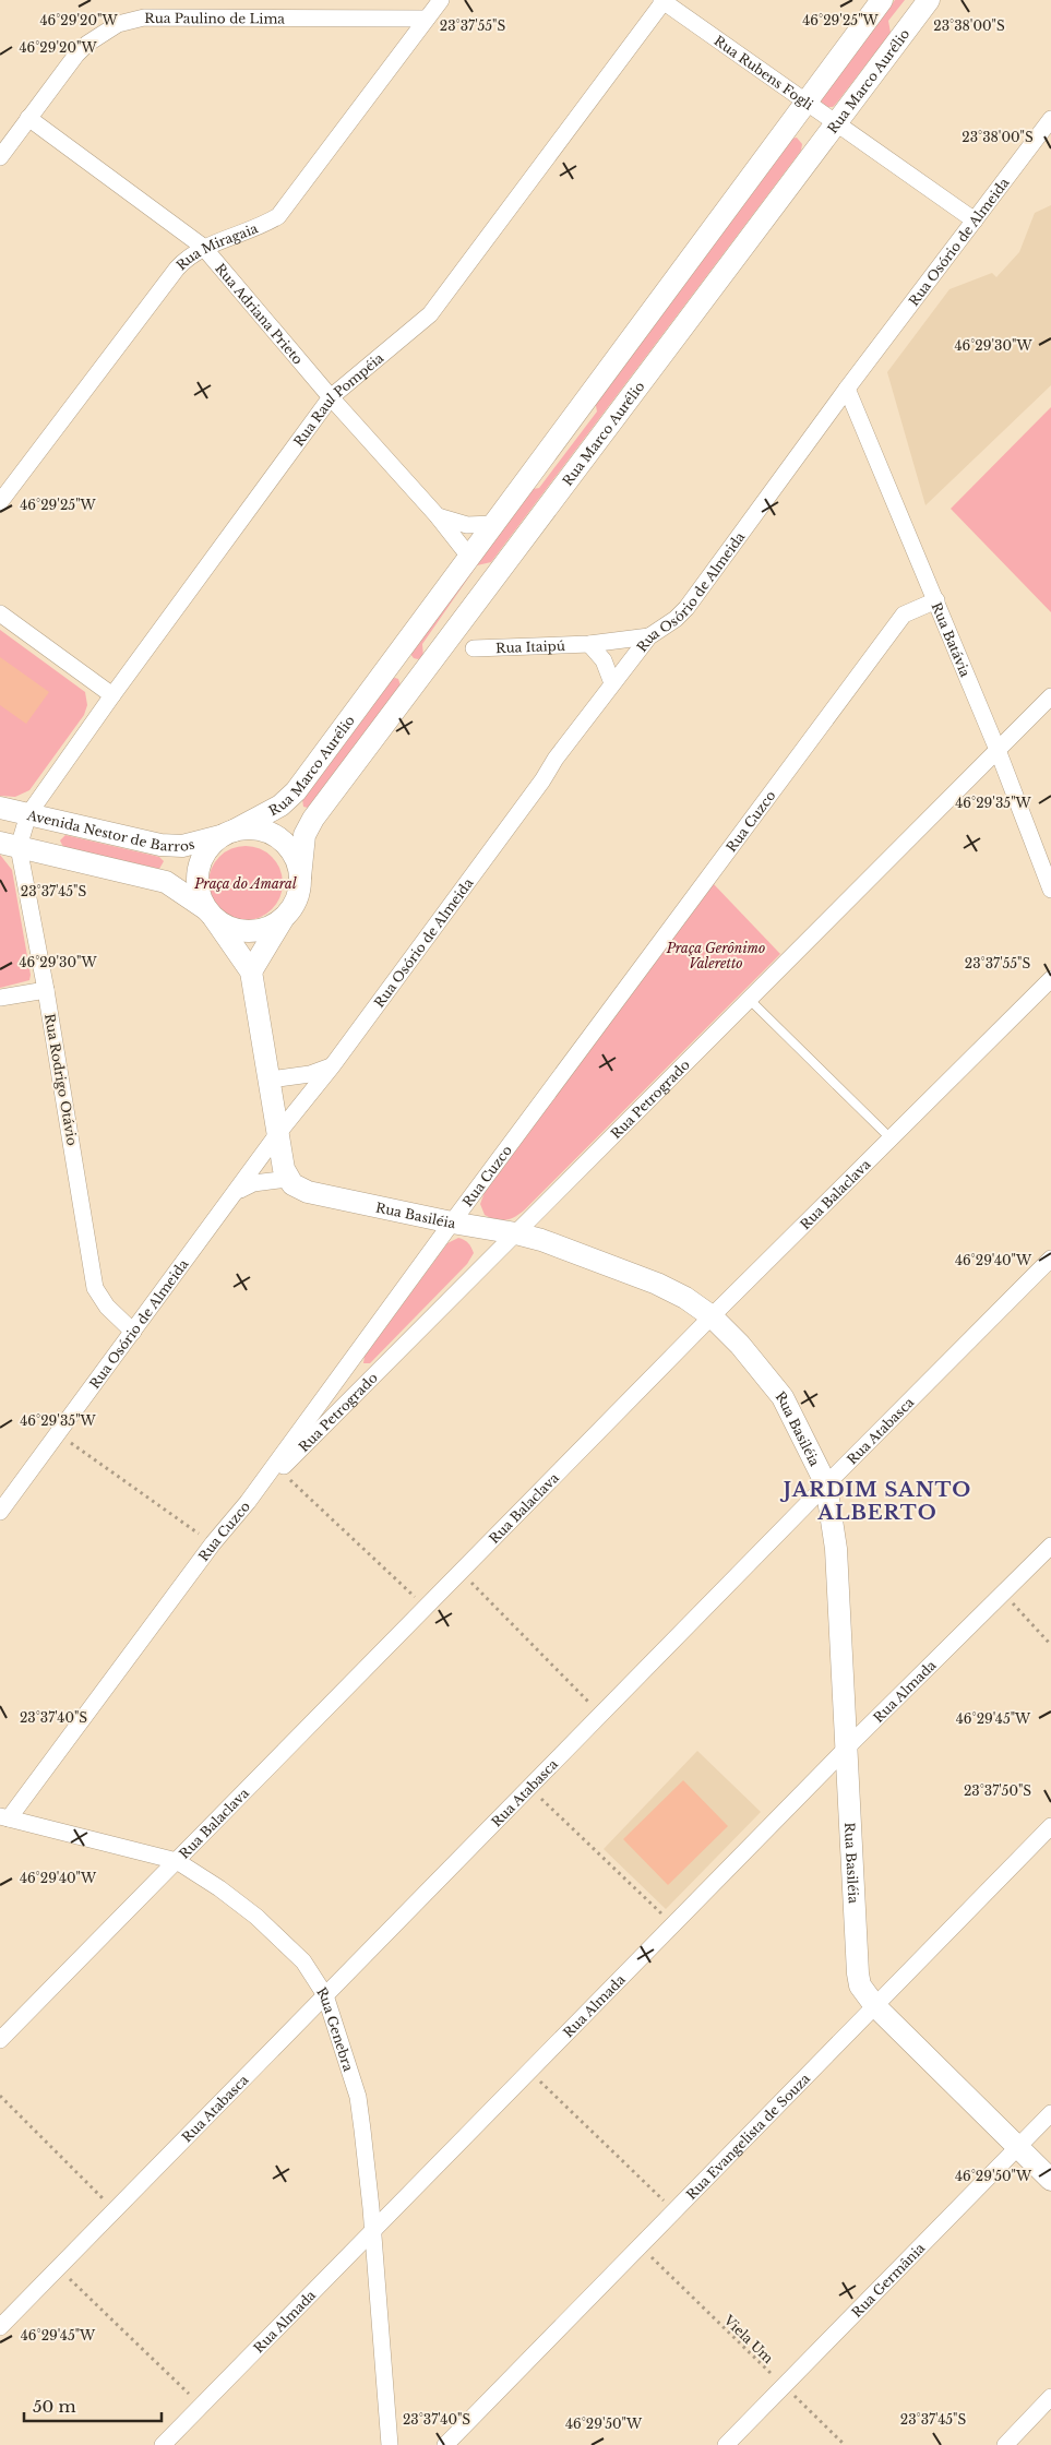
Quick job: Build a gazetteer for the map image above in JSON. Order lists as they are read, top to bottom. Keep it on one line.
{"streets":{"street":["Rua Paulino de Lima","Rua Rubens Fogli","Rua Marco Aurélio","Rua Osório de Almeida","Rua Miragaia","Rua Adriana Prieto","Rua Raul Pompéia","Rua Batávia","Rua Itaipú","Rua Cuzco","Avenida Nestor de Barros","Rua Rodrigo Otávio","Rua Petrogrado","Rua Balaclava","Rua Basiléia","Rua Atabasca","Rua Almada","Rua Genebra","Rua Evangelista de Souza","Rua Germânia"],"path":["Viela Um"]},"crossings":[["Rua Paulino de Lima","Rua Miragaia"],["Rua Paulino de Lima","Rua Adriana Prieto"],["Rua Rubens Fogli","Rua Marco Aurélio"],["Rua Rubens Fogli","Rua Osório de Almeida"],["Rua Rubens Fogli","Rua Raul Pompéia"],["Rua Marco Aurélio","Rua Adriana Prieto"],["Rua Marco Aurélio","Avenida Nestor de Barros"],["Rua Osório de Almeida","Rua Batávia"],["Rua Osório de Almeida","Rua Itaipú"],["Rua Osório de Almeida","Rua Rodrigo Otávio"],["Rua Miragaia","Rua Adriana Prieto"],["Rua Adriana Prieto","Rua Raul Pompéia"],["Rua Raul Pompéia","Avenida Nestor de Barros"],["Rua Raul Pompéia","Rua Rodrigo Otávio"],["Rua Batávia","Rua Cuzco"],["Rua Batávia","Rua Petrogrado"],["Rua Cuzco","Rua Petrogrado"],["Rua Cuzco","Rua Basiléia"],["Rua Cuzco","Rua Genebra"],["Avenida Nestor de Barros","Rua Rodrigo Otávio"],["Rua Petrogrado","Rua Basiléia"],["Rua Balaclava","Rua Basiléia"],["Rua Balaclava","Rua Genebra"],["Rua Basiléia","Rua Atabasca"],["Rua Basiléia","Rua Almada"],["Rua Basiléia","Rua Evangelista de Souza"],["Rua Basiléia","Rua Germânia"],["Rua Atabasca","Rua Genebra"],["Rua Almada","Rua Genebra"],["Rua Evangelista de Souza","Viela Um"],["Rua Germânia","Viela Um"]],"districts":["JARDIM SANTO ALBERTO"],"parks":["Praça do Amaral","Praça Gerônimo Valeretto"],"scale_bar":"50 m","coordinates":["46°29'20\"W","46°29'25\"W","23°38'00\"S","23°37'55\"S","46°29'30\"W","46°29'35\"W","23°37'45\"S","46°29'40\"W","23°37'40\"S","46°29'45\"W","23°37'50\"S","46°29'50\"W"]}
